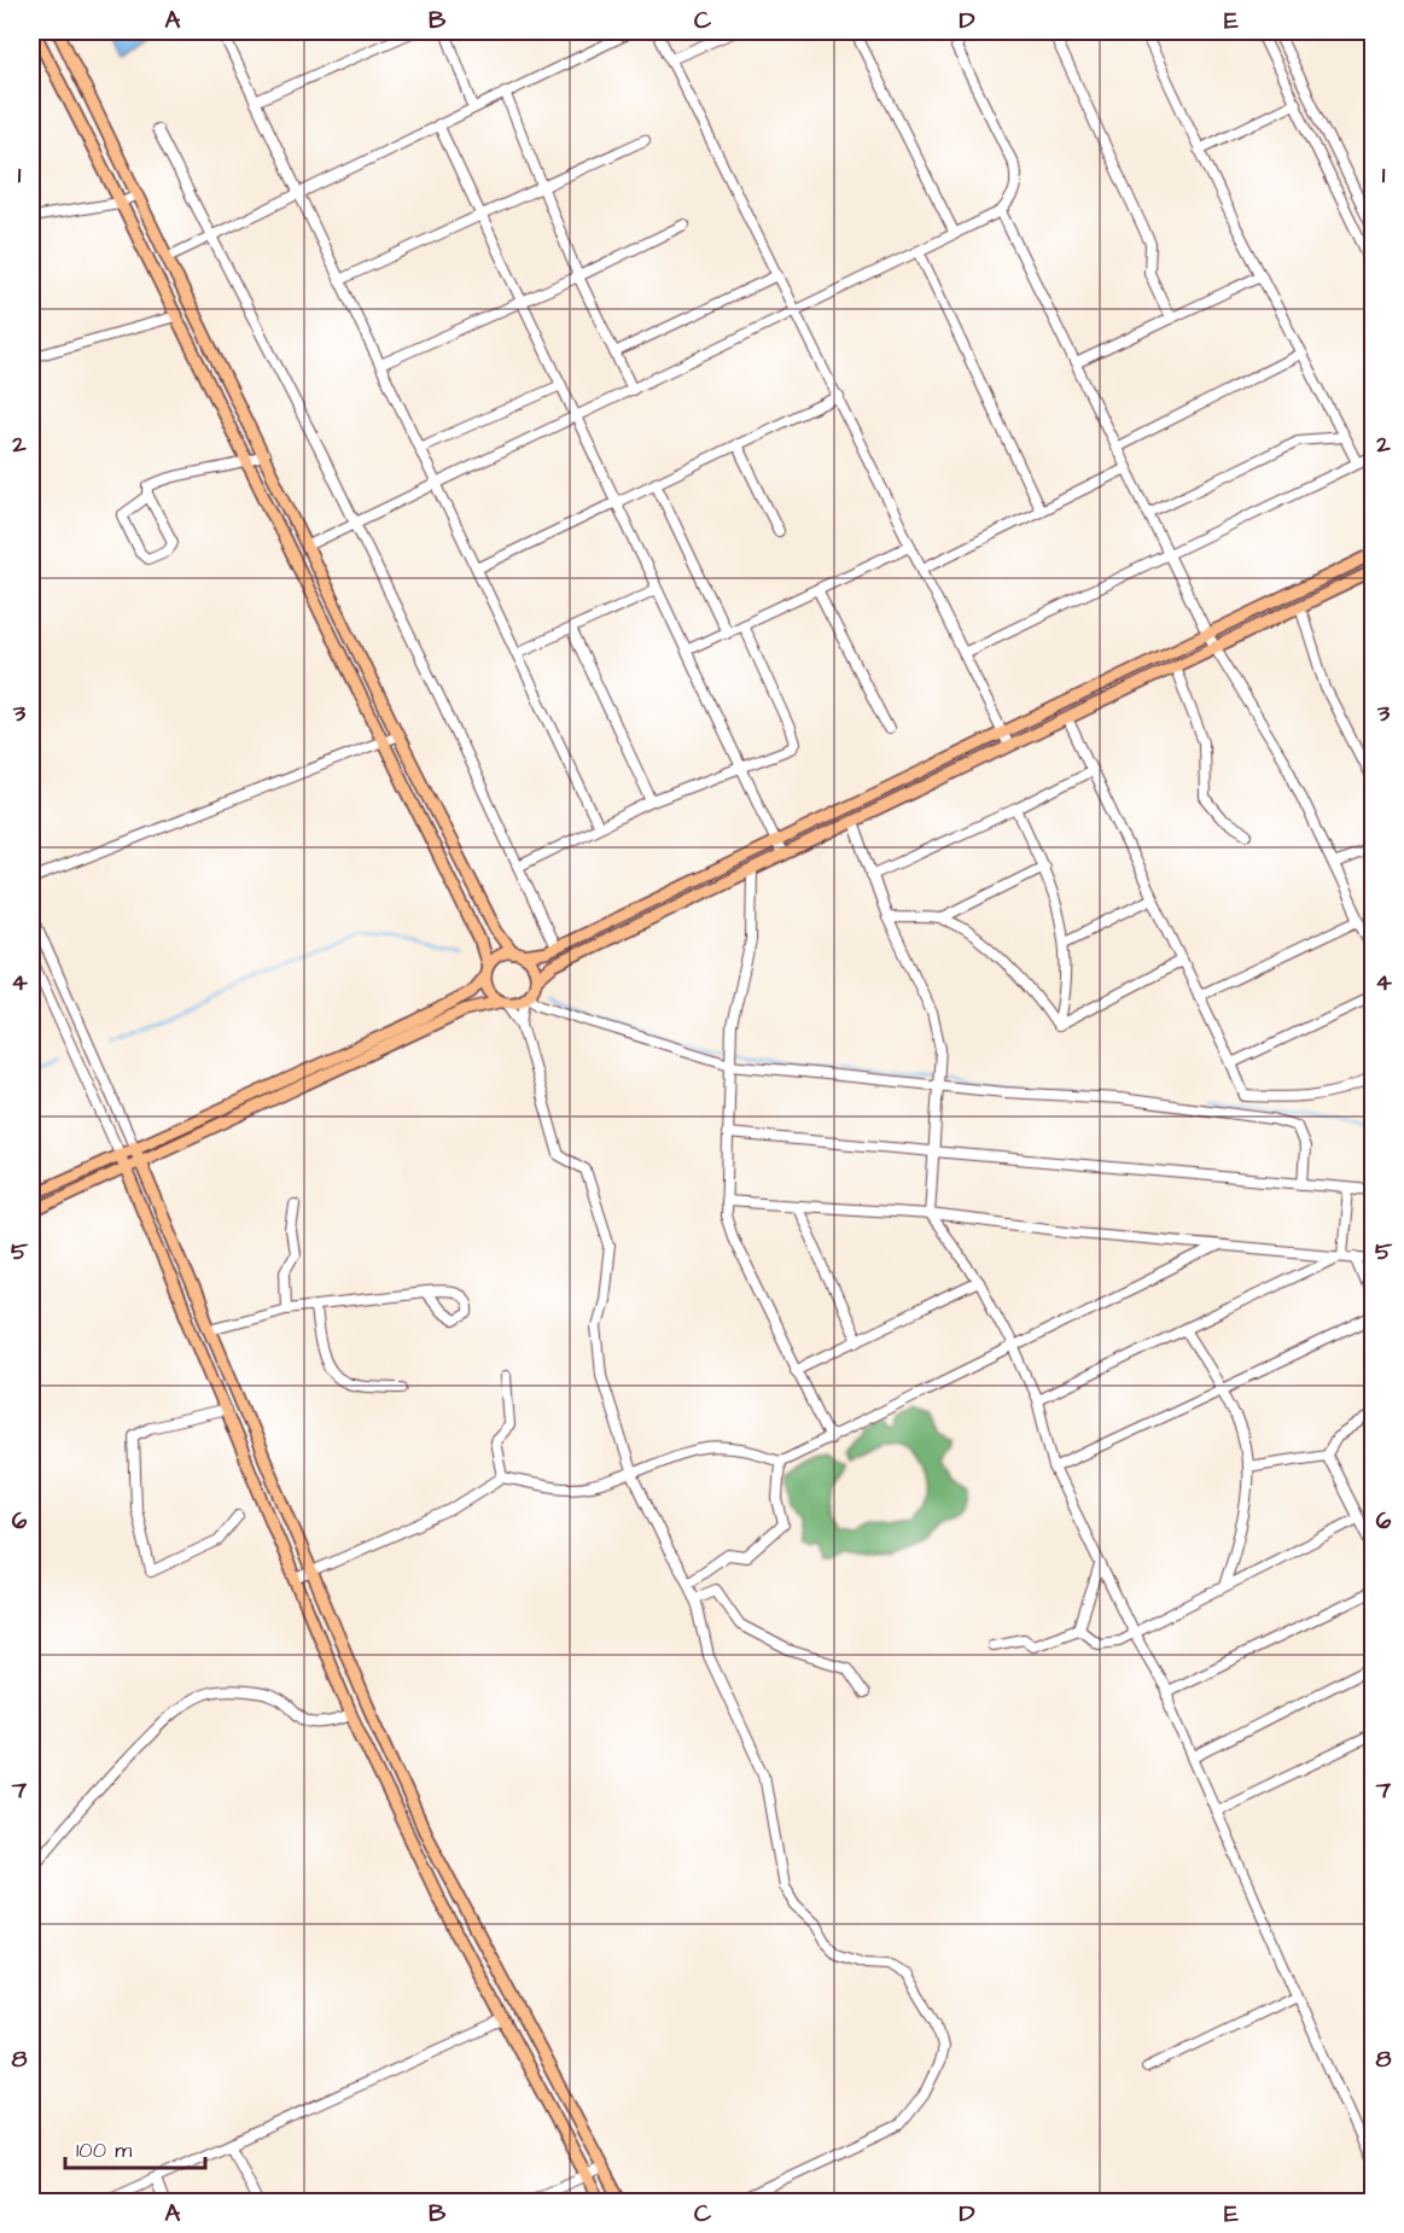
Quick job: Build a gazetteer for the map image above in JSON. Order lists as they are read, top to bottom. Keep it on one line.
{"scale_bar":"100 m","grid":{"columns":["A","B","C","D","E"],"rows":["1","2","3","4","5","6","7","8"]}}
